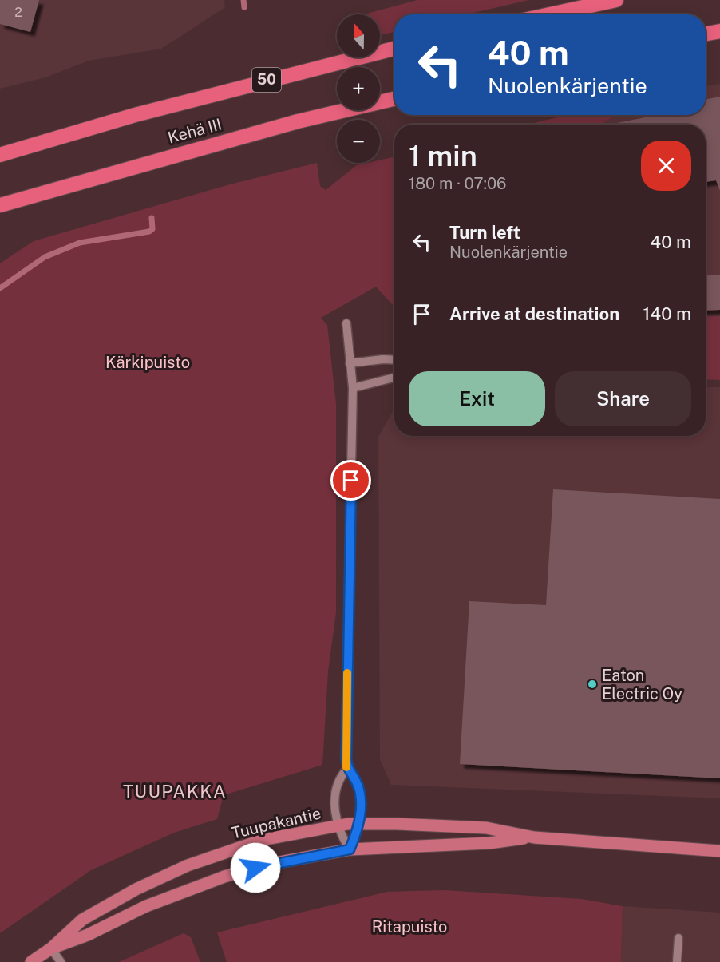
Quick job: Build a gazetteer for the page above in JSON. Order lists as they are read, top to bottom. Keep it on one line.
{"streets":{"highway":["50","Kehä III"],"main road":["Tuupakantie"]},"districts":["TUUPAKKA"],"parks":["Kärkipuisto","Ritapuisto"],"places":["Eaton Electric Oy"],"house_numbers":["2"],"north":"top","page":{"map_buttons":["+","−"],"turn":["40 m","Nuolenkärjentie"],"heading":["1 min","180 m · 07:06"],"list":[{"name":"Turn left","note":"Nuolenkärjentie","value":"40 m"},{"name":"Arrive at destination","value":"140 m"}],"buttons":["Exit","Share"]}}
